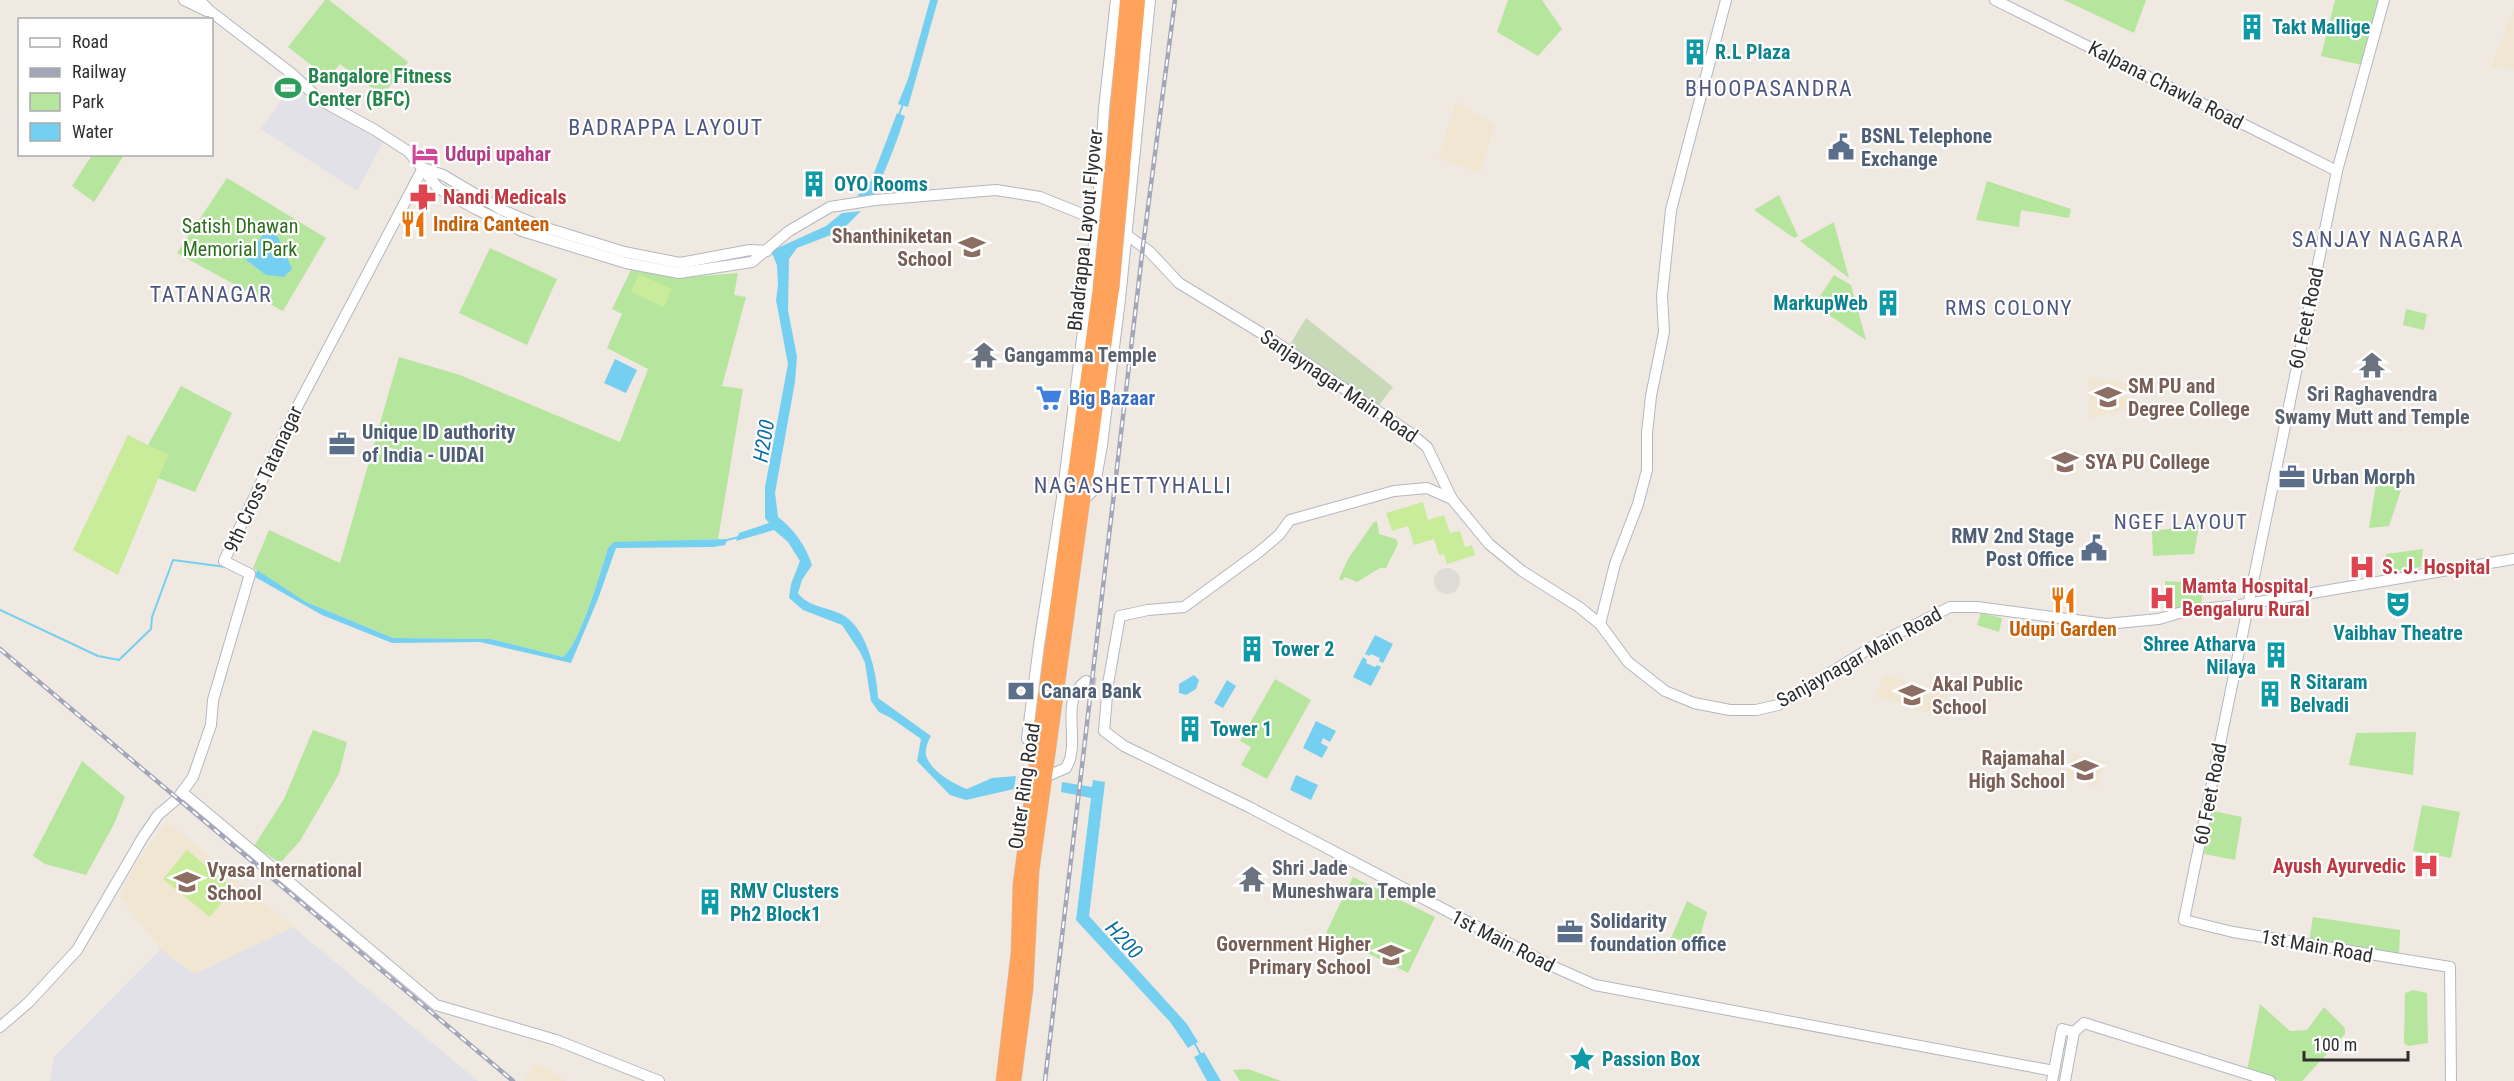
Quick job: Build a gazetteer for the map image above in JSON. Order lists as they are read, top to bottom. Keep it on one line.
{"streets":{"highway":["Bhadrappa Layout Flyover","Outer Ring Road"],"street":["Kalpana Chawla Road","60 Feet Road","Sanjaynagar Main Road","9th Cross Tatanagar","1st Main Road"]},"crossings":[["Kalpana Chawla Road","60 Feet Road"],["Bhadrappa Layout Flyover","Outer Ring Road"],["60 Feet Road","Sanjaynagar Main Road"],["60 Feet Road","1st Main Road"],["Sanjaynagar Main Road","1st Main Road"]],"districts":["BHOOPASANDRA","BADRAPPA LAYOUT","SANJAY NAGARA","TATANAGAR","RMS COLONY","NAGASHETTYHALLI","NGEF LAYOUT"],"water":["H200"],"parks":["Satish Dhawan Memorial Park"],"places":{"building":["Takt Mallige","R.L Plaza","OYO Rooms","MarkupWeb","Tower 2","Shree Atharva Nilaya","R Sitaram Belvadi","Tower 1","RMV Clusters Ph2 Block1"],"sports":["Bangalore Fitness Center (BFC)"],"public building":["BSNL Telephone Exchange","RMV 2nd Stage Post Office"],"hotel":["Udupi upahar"],"pharmacy":["Nandi Medicals"],"restaurant":["Indira Canteen","Udupi Garden"],"school or university":["Shanthiniketan School","SM PU and Degree College","SYA PU College","Akal Public School","Rajamahal High School","Vyasa International School","Government Higher Primary School"],"temple":["Gangamma Temple","Sri Raghavendra Swamy Mutt and Temple","Shri Jade Muneshwara Temple"],"supermarket":["Big Bazaar"],"office":["Unique ID authority of India - UIDAI","Urban Morph","Solidarity foundation office"],"hospital":["S. J. Hospital","Mamta Hospital, Bengaluru Rural","Ayush Ayurvedic"],"theatre":["Vaibhav Theatre"],"bank":["Canara Bank"],"place":["Passion Box"]},"legend":["Road","Railway","Park","Water"],"scale_bar":"100 m"}
